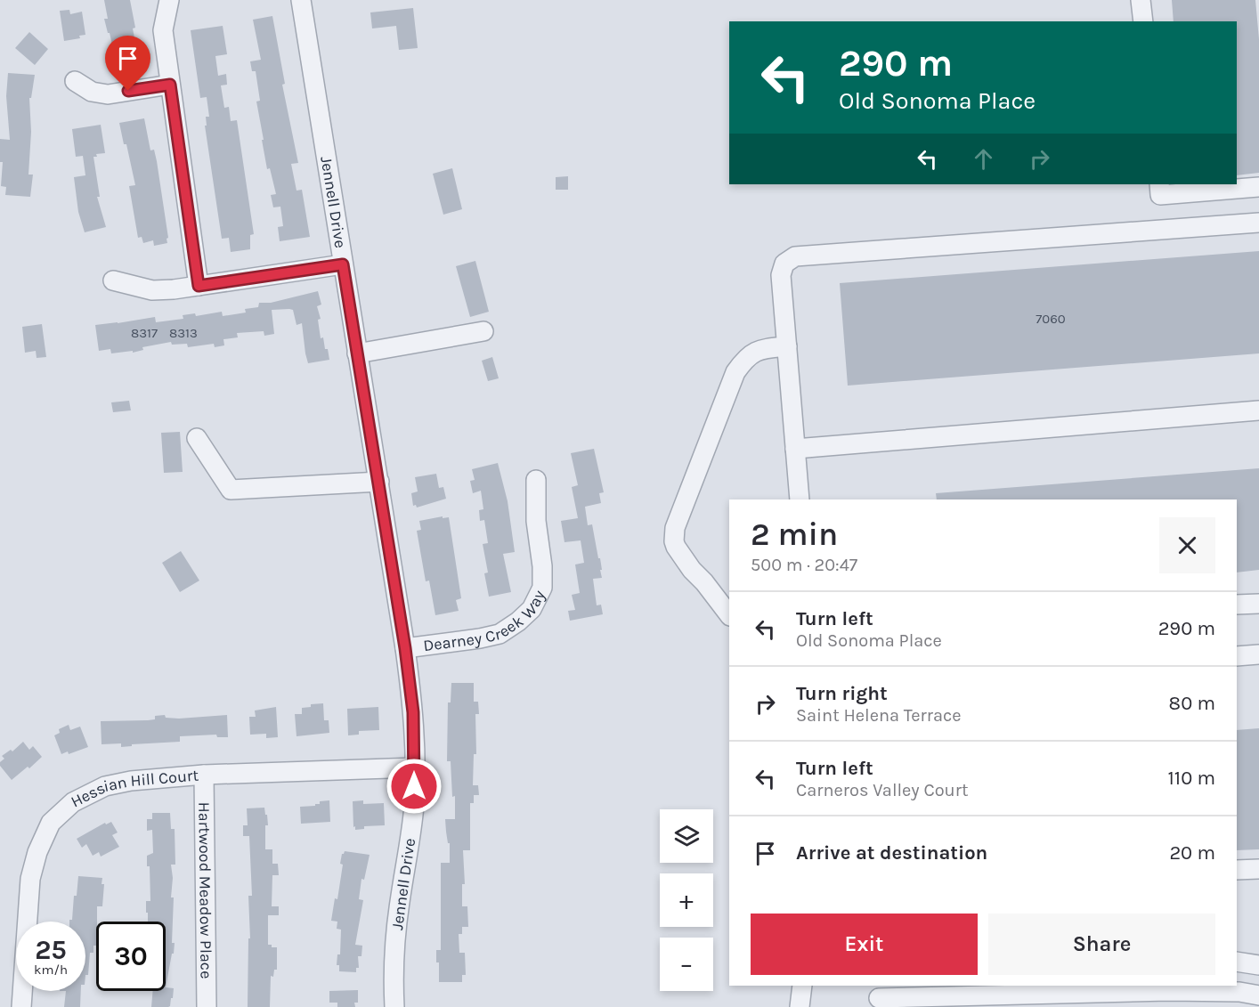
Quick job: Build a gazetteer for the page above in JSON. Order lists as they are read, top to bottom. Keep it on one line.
{"streets":{"street":["Jennell Drive","Dearney Creek Way","Hessian Hill Court","Hartwood Meadow Place"]},"crossings":[["Jennell Drive","Dearney Creek Way"],["Jennell Drive","Hessian Hill Court"],["Hessian Hill Court","Hartwood Meadow Place"]],"house_numbers":["7060","8317","8313"],"page":{"turn":["290 m","Old Sonoma Place"],"heading":["2 min","500 m · 20:47"],"list":[{"name":"Turn left","note":"Old Sonoma Place","value":"290 m"},{"name":"Turn right","note":"Saint Helena Terrace","value":"80 m"},{"name":"Turn left","note":"Carneros Valley Court","value":"110 m"},{"name":"Arrive at destination","value":"20 m"}],"map_buttons":["+","−"],"buttons":["Exit","Share"],"speed":"25 km/h","limit":"30"}}
